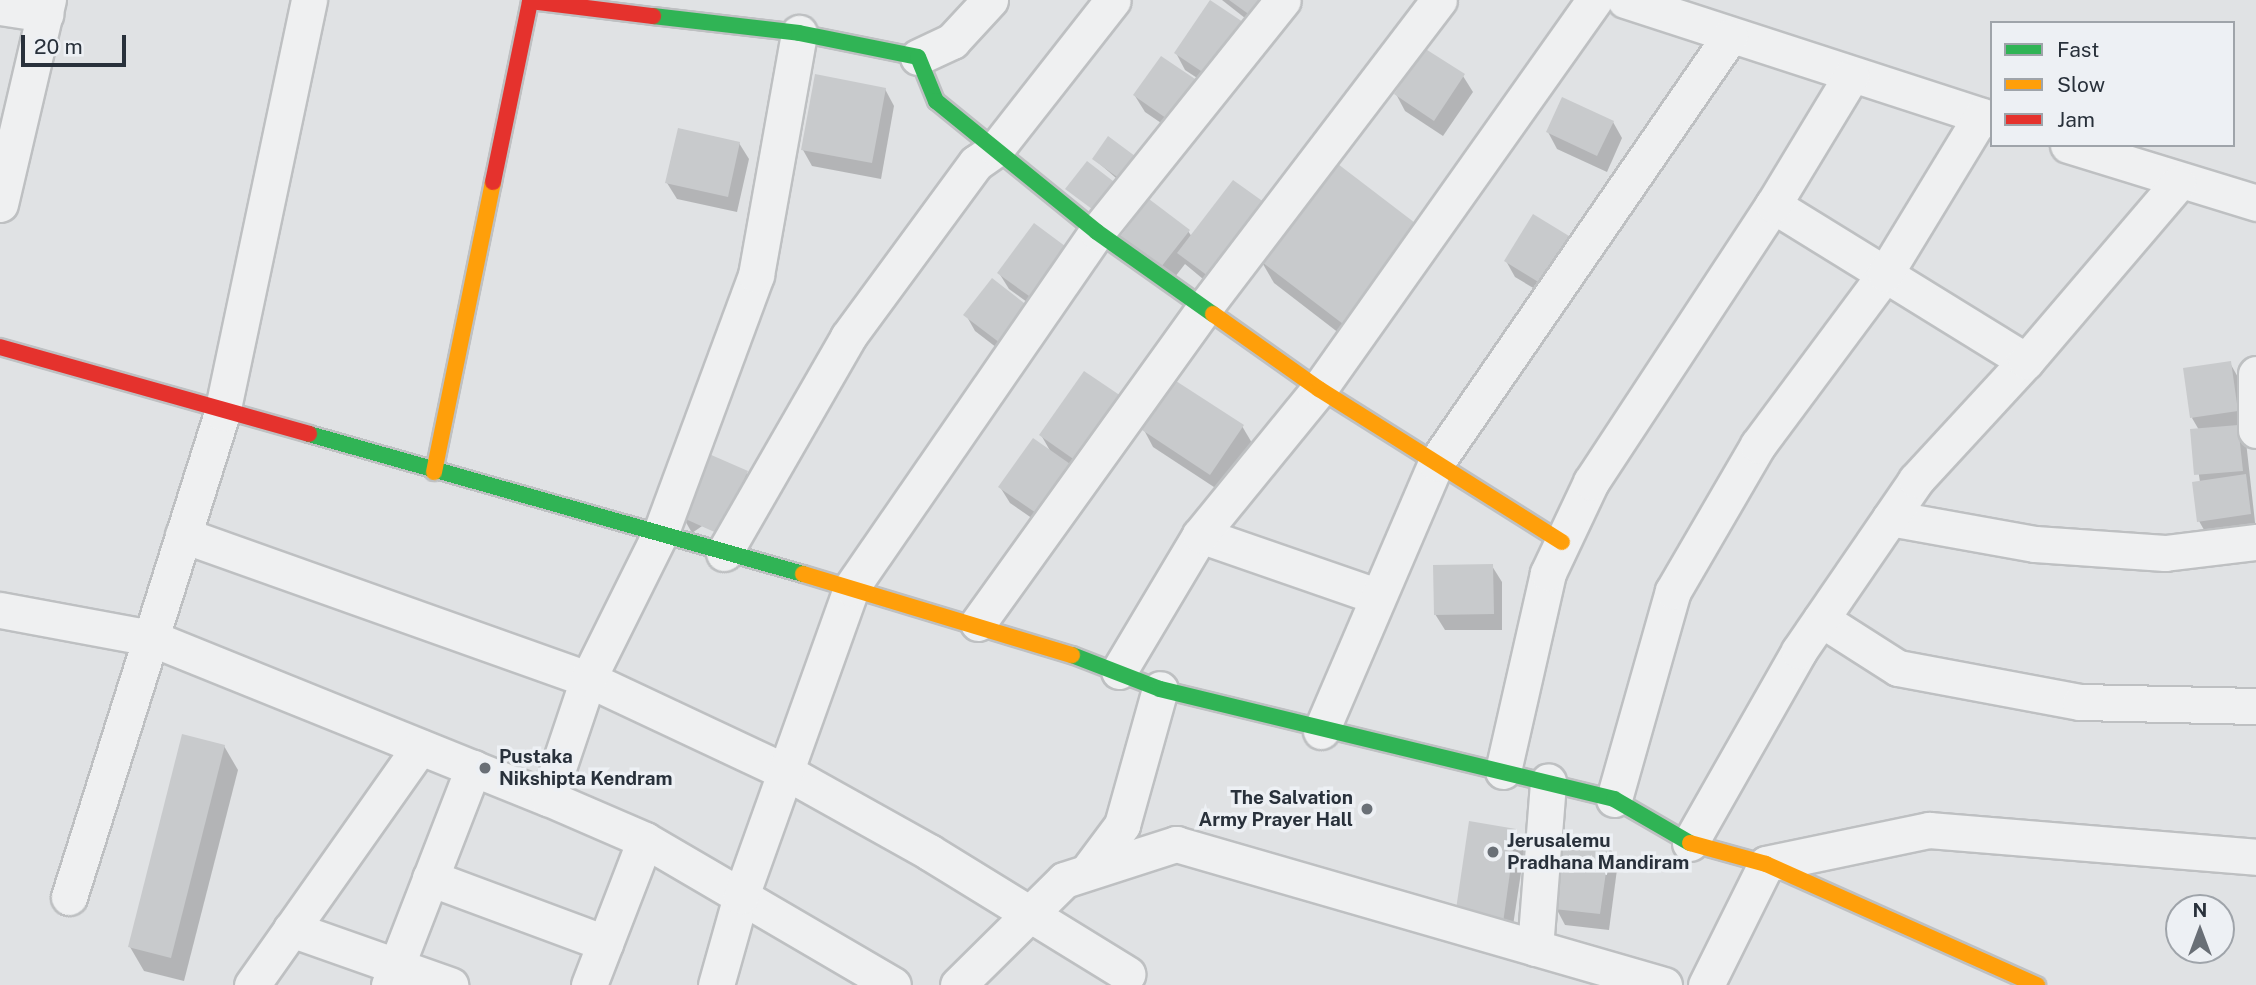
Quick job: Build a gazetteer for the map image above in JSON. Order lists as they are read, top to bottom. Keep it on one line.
{"places":["Pustaka Nikshipta Kendram","The Salvation Army Prayer Hall","Jerusalemu Pradhana Mandiram"],"legend":["Fast","Slow","Jam"],"scale_bar":"20 m","north":"top"}
